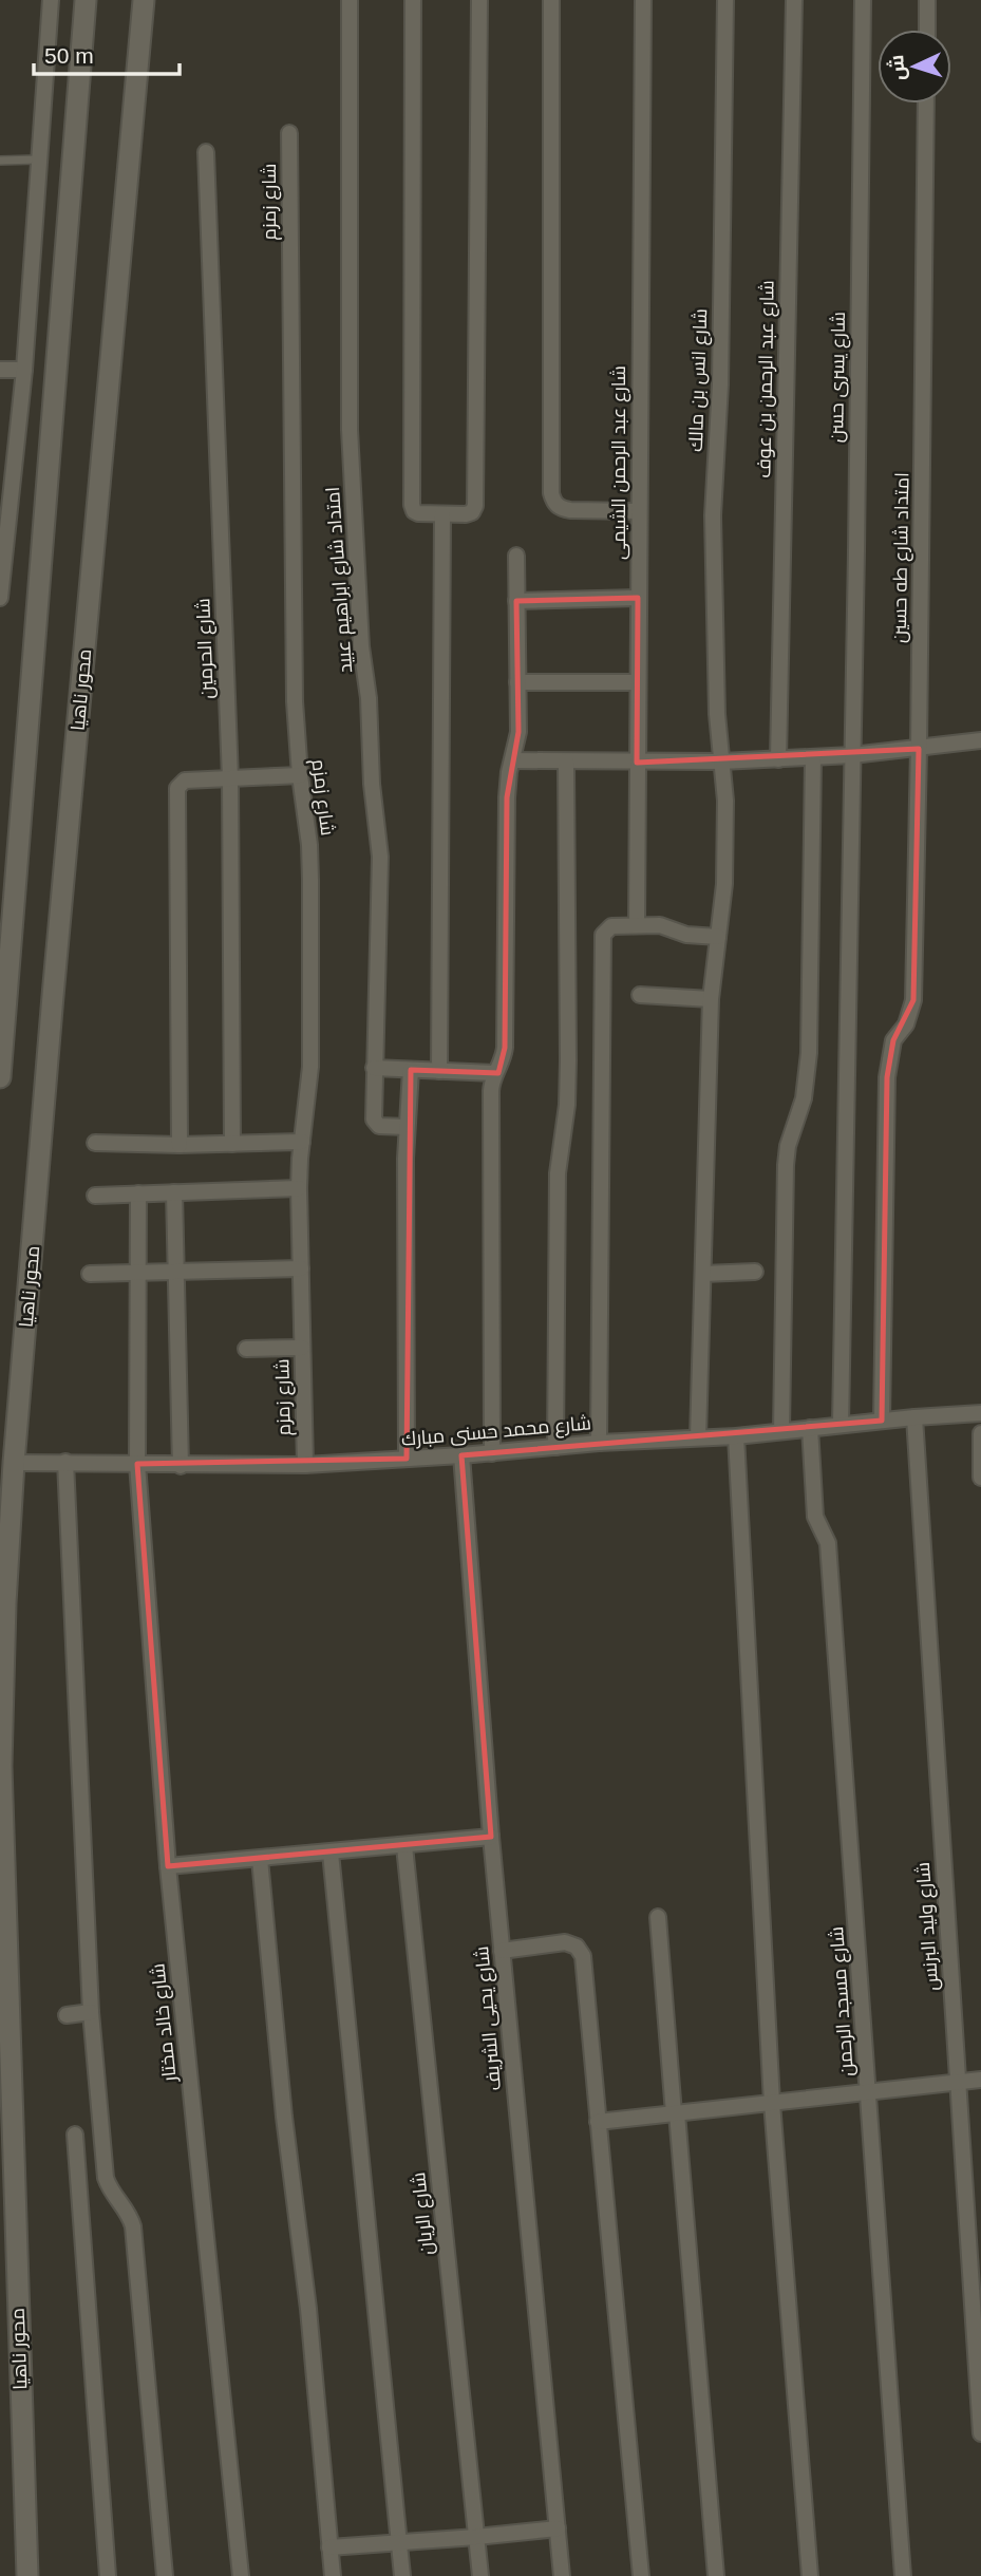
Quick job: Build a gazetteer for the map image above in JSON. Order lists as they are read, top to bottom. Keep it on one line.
{"streets":{"main road":["محور ناهيا"],"street":["شارع زمزم","شارع يسرى حسن","شارع عبد الرحمن بن عوف","شارع انس بن مالك","شارع عبد الرحمن الشيمى","امتداد شارع طه حسين","امتداد شارع ابراهيم عبيد","شارع الحرمين","شارع محمد حسنى مبارك","شارع وليد البرنس","شارع مسجد الرحمن","شارع يحيى الشريف","شارع خالد مختار","شارع الريان"]},"crossings":[["شارع زمزم","شارع محمد حسنى مبارك"],["شارع يسرى حسن","شارع محمد حسنى مبارك"],["شارع انس بن مالك","شارع محمد حسنى مبارك"],["امتداد شارع طه حسين","شارع محمد حسنى مبارك"],["محور ناهيا","شارع محمد حسنى مبارك"],["شارع محمد حسنى مبارك","شارع وليد البرنس"],["شارع محمد حسنى مبارك","شارع مسجد الرحمن"],["شارع محمد حسنى مبارك","شارع يحيى الشريف"],["شارع محمد حسنى مبارك","شارع خالد مختار"]],"scale_bar":"50 m","north":"left"}
